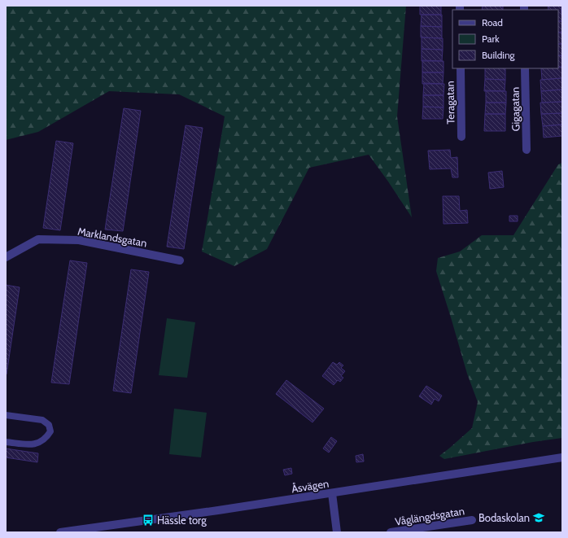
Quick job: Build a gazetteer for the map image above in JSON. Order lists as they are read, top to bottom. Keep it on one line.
{"streets":{"street":["Teragatan","Gigagatan","Marklandsgatan","Åsvägen","Våglängdsgatan"]},"places":{"school or university":["Bodaskolan"],"bus stop":["Hässle torg"]},"legend":["Road","Park","Building"]}
